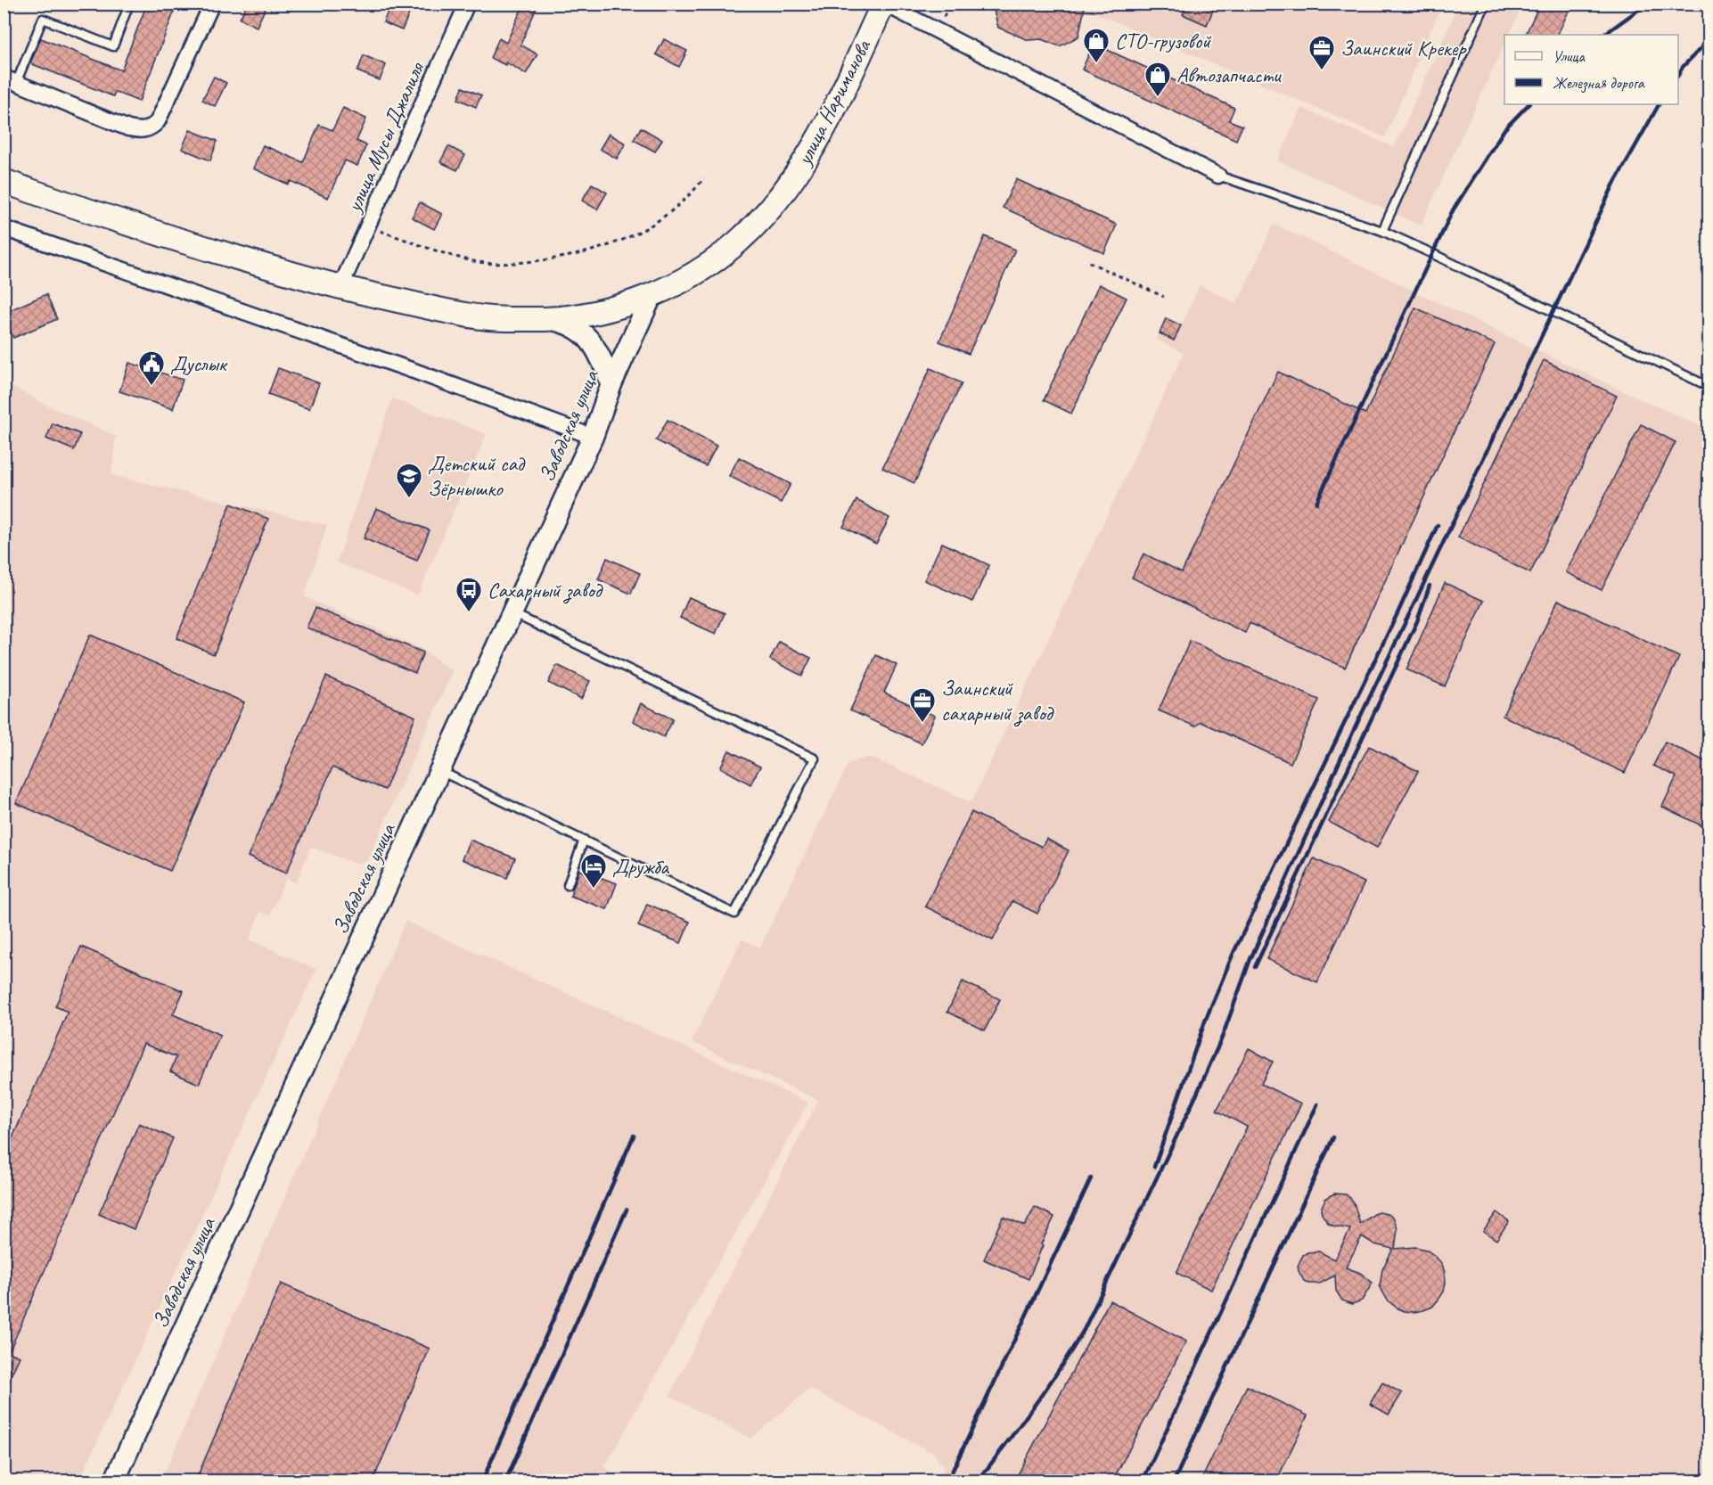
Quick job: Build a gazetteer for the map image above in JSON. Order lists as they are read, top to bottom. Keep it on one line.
{"streets":{"main road":["улица Нариманова","Заводская улица"],"street":["улица Мусы Джалиля"]},"crossings":[["улица Нариманова","улица Мусы Джалиля"],["улица Нариманова","Заводская улица"]],"places":{"shop":["СТО-грузовой","Автозапчасти"],"office":["Заинский Крекер","Заинский сахарный завод"],"public building":["Дуслык"],"school or university":["Детский сад Зёрнышко"],"bus stop":["Сахарный завод"],"hotel":["Дружба"]},"legend":["Улица","Железная дорога"]}
